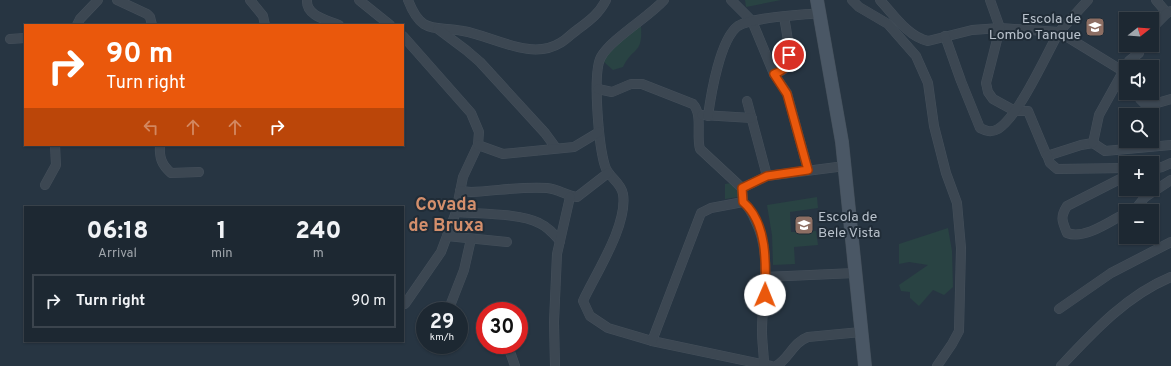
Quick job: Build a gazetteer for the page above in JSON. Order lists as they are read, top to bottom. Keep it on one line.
{"districts":["Covada de Bruxa"],"places":{"school or university":["Escola de Lombo Tanque","Escola de Bele Vista"]},"north":"right","page":{"map_buttons":["+","−"],"turn":["90 m","Turn right"],"eta":["06:18","Arrival","1","min","240","m"],"list":[{"name":"Turn right","value":"90 m"}],"speed":"29 km/h","limit":"30"}}
